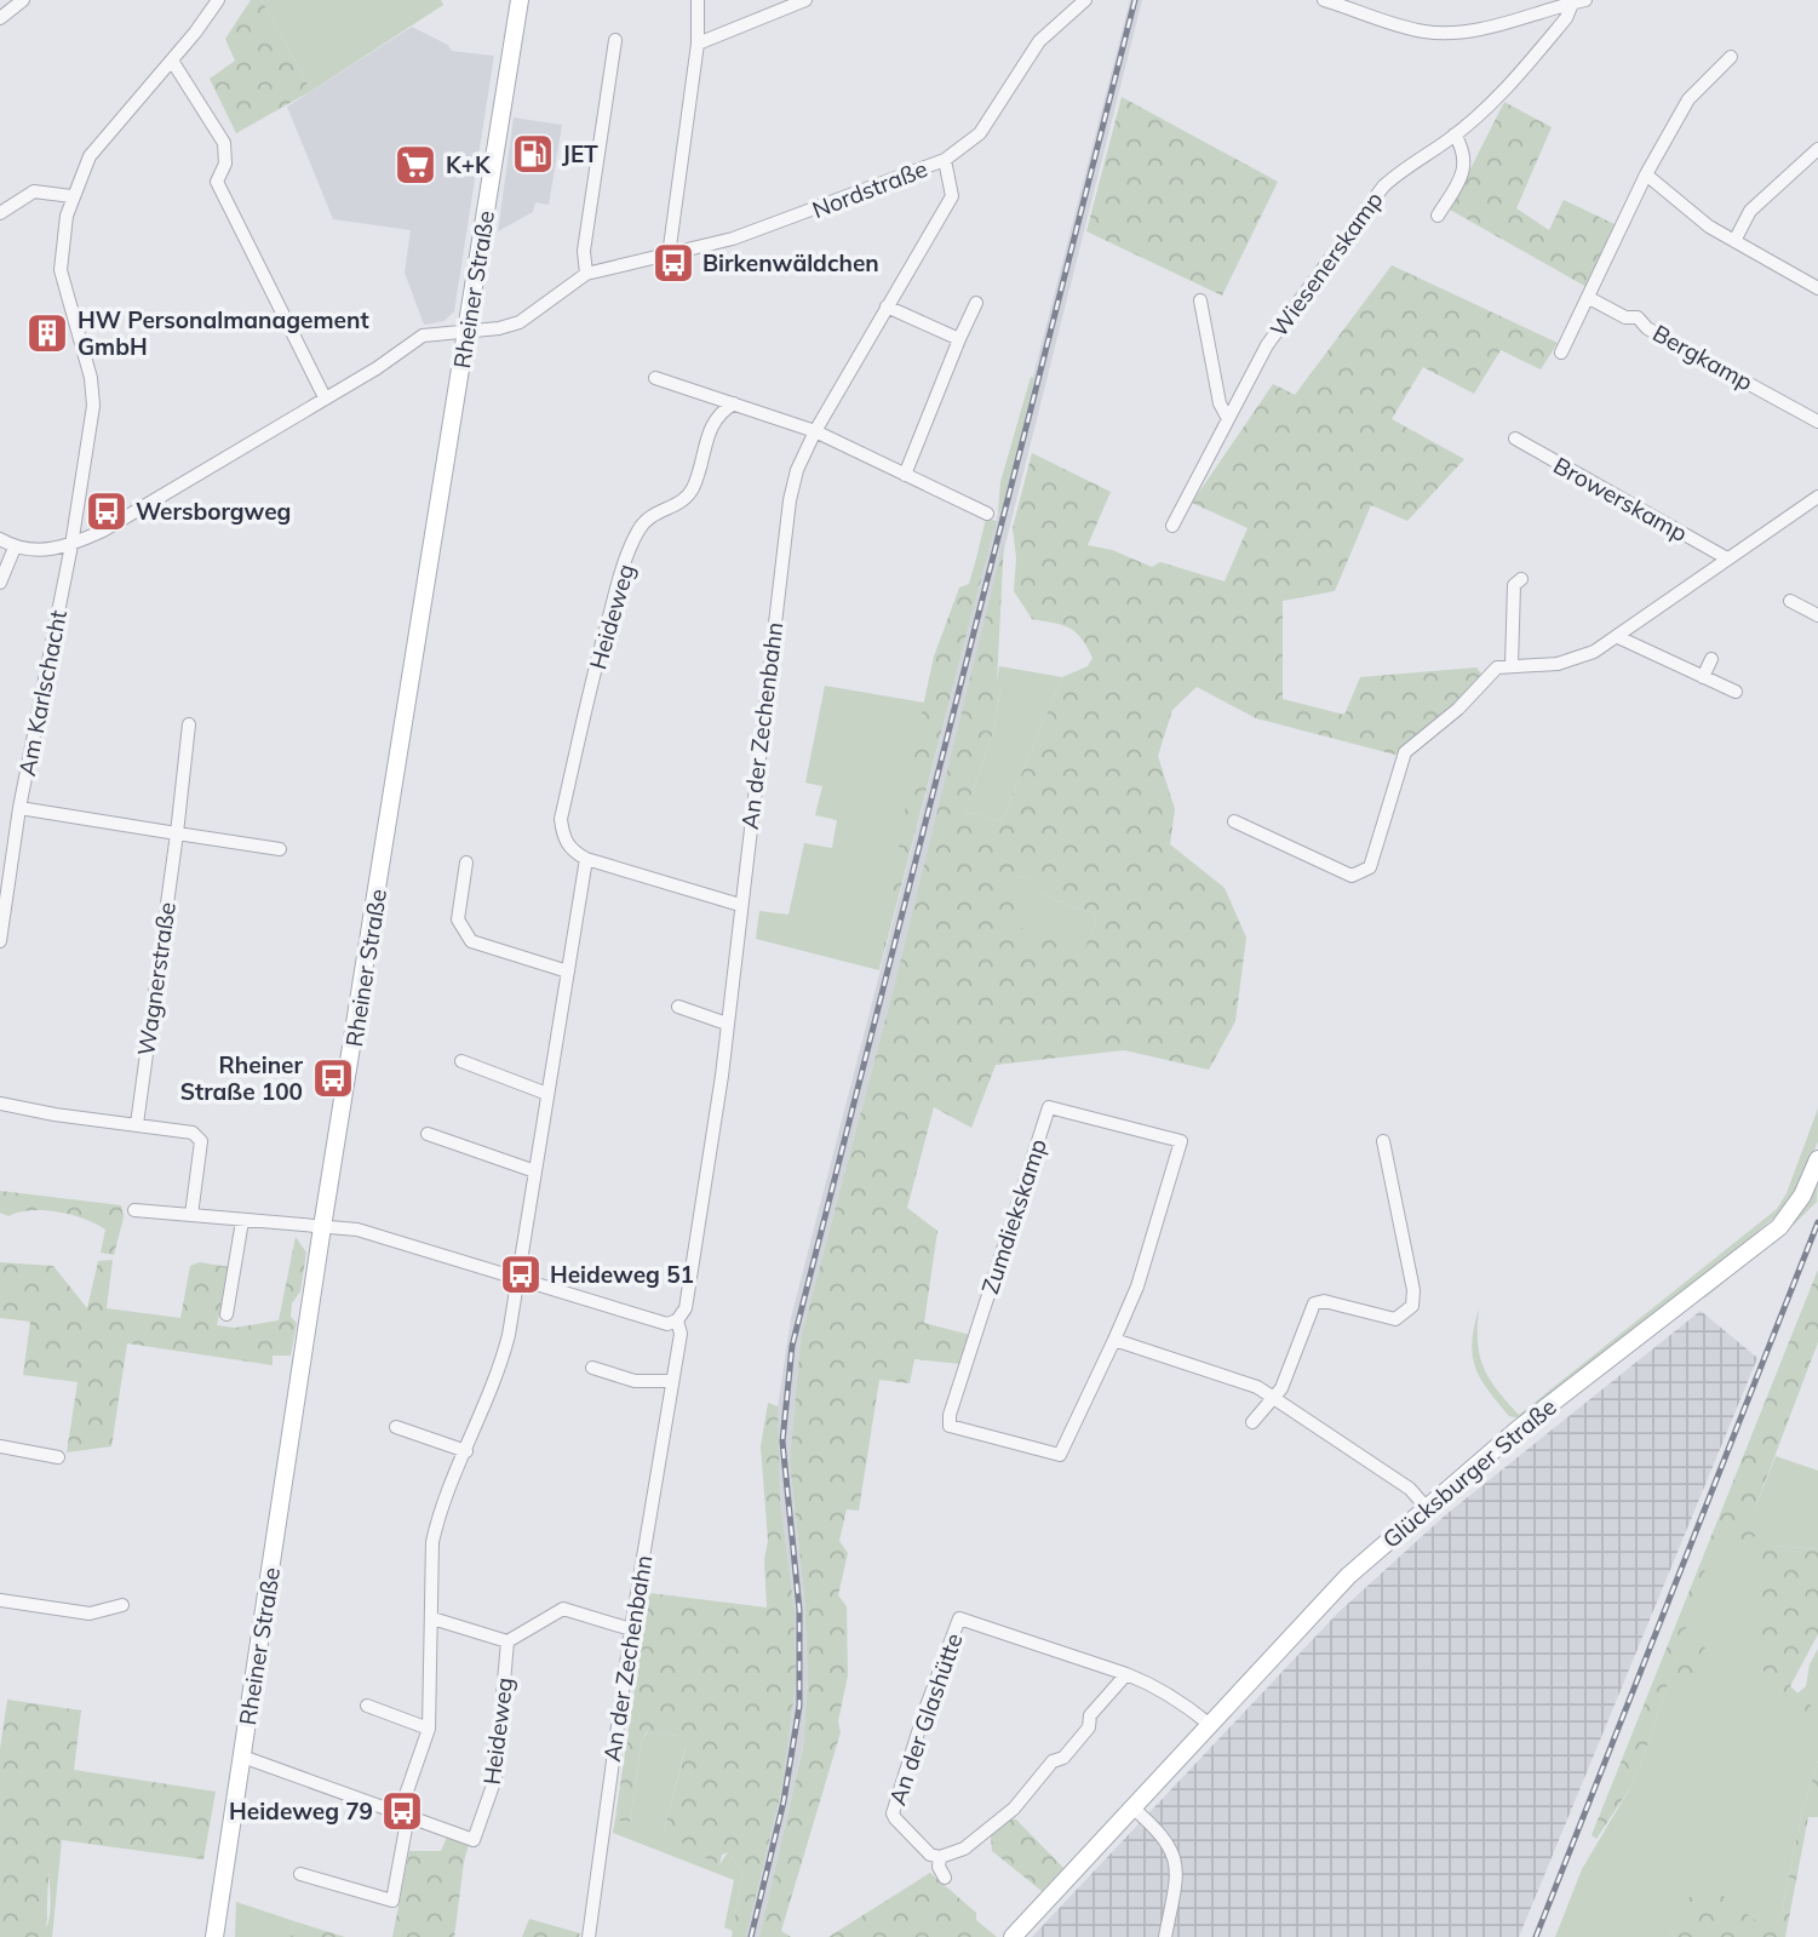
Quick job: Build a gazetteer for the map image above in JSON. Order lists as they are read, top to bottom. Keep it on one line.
{"streets":{"main road":["Rheiner Straße","Glücksburger Straße"],"street":["Nordstraße","Wiesenerskamp","Bergkamp","Browerskamp","Heideweg","Am Karlschacht","An der Zechenbahn","Wagnerstraße","Zumdiekskamp","An der Glashütte"]},"crossings":[["Nordstraße","Rheiner Straße"],["Nordstraße","An der Zechenbahn"],["Rheiner Straße","Heideweg"],["Glücksburger Straße","An der Glashütte"]],"places":{"fuel station":["JET"],"supermarket":["K+K"],"bus stop":["Birkenwäldchen","Wersborgweg","Rheiner Straße 100","Heideweg 51","Heideweg 79"],"building":["HW Personalmanagement GmbH"]}}
